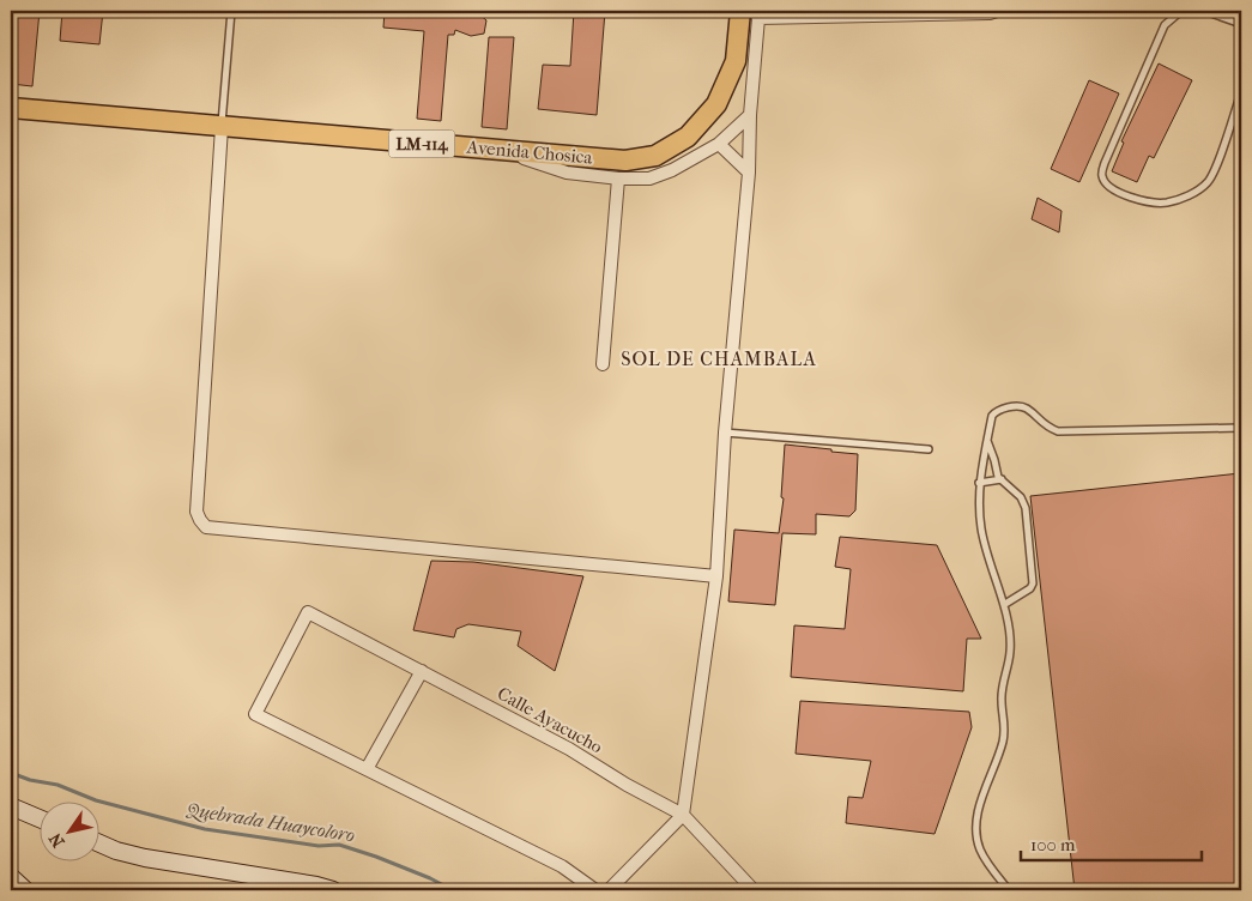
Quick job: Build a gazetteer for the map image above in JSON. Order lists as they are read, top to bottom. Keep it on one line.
{"streets":{"main road":["LM-114","Avenida Chosica"],"street":["Calle Ayacucho"]},"districts":["SOL DE CHAMBALA"],"water":["Quebrada Huaycoloro"],"scale_bar":"100 m","north":"bottom left"}
